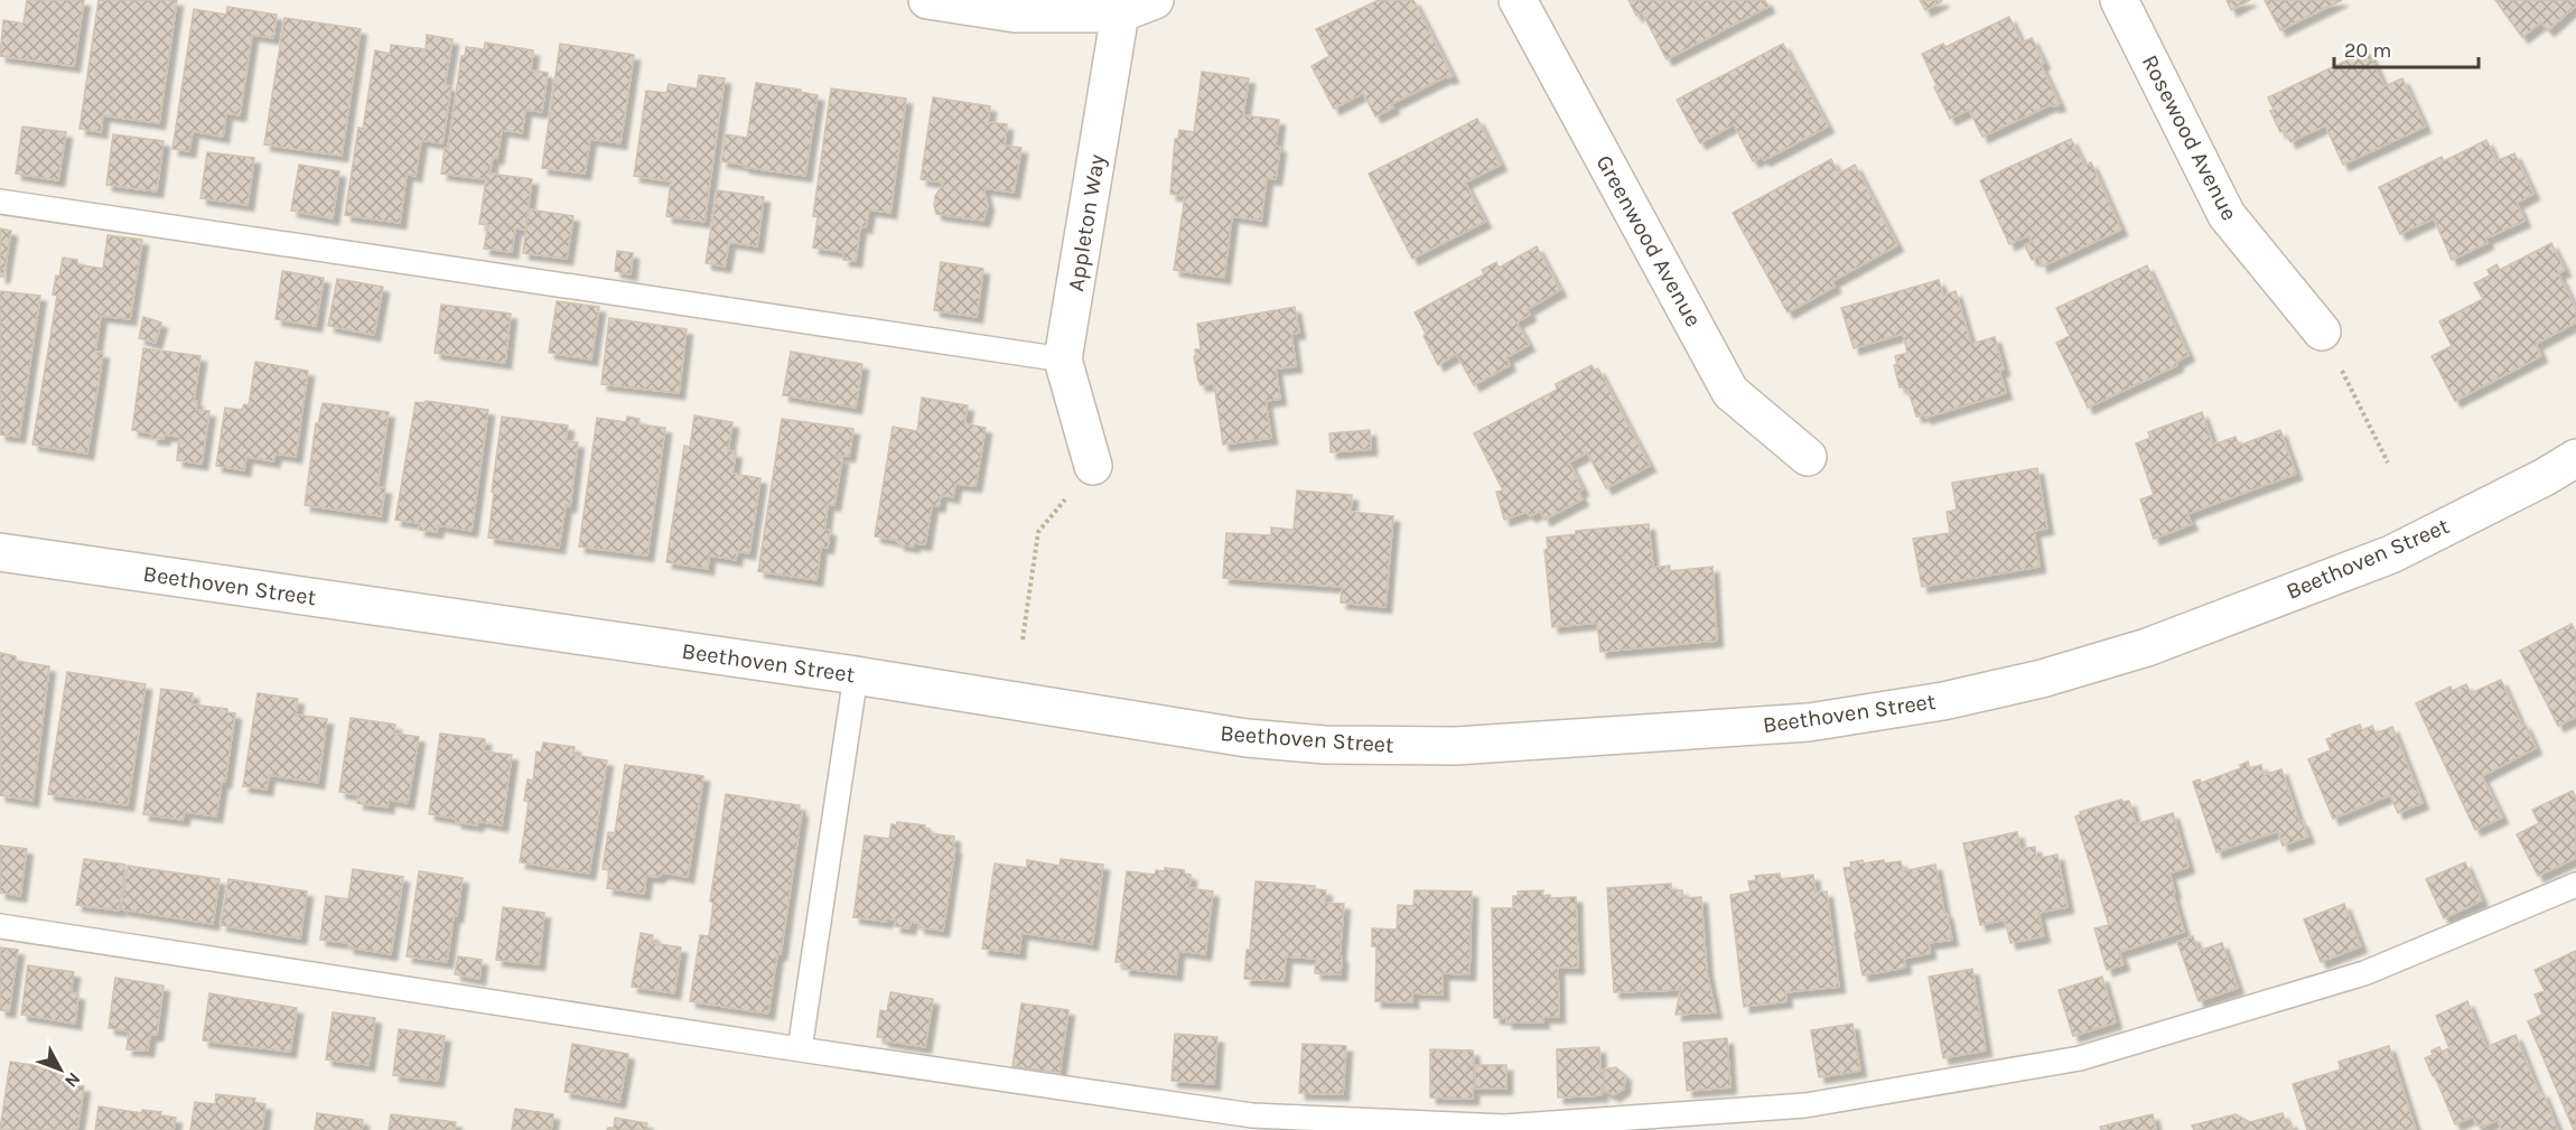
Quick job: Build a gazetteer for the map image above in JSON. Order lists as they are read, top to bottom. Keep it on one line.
{"streets":{"street":["Rosewood Avenue","Appleton Way","Greenwood Avenue","Beethoven Street"]},"scale_bar":"20 m","north":"bottom right"}
